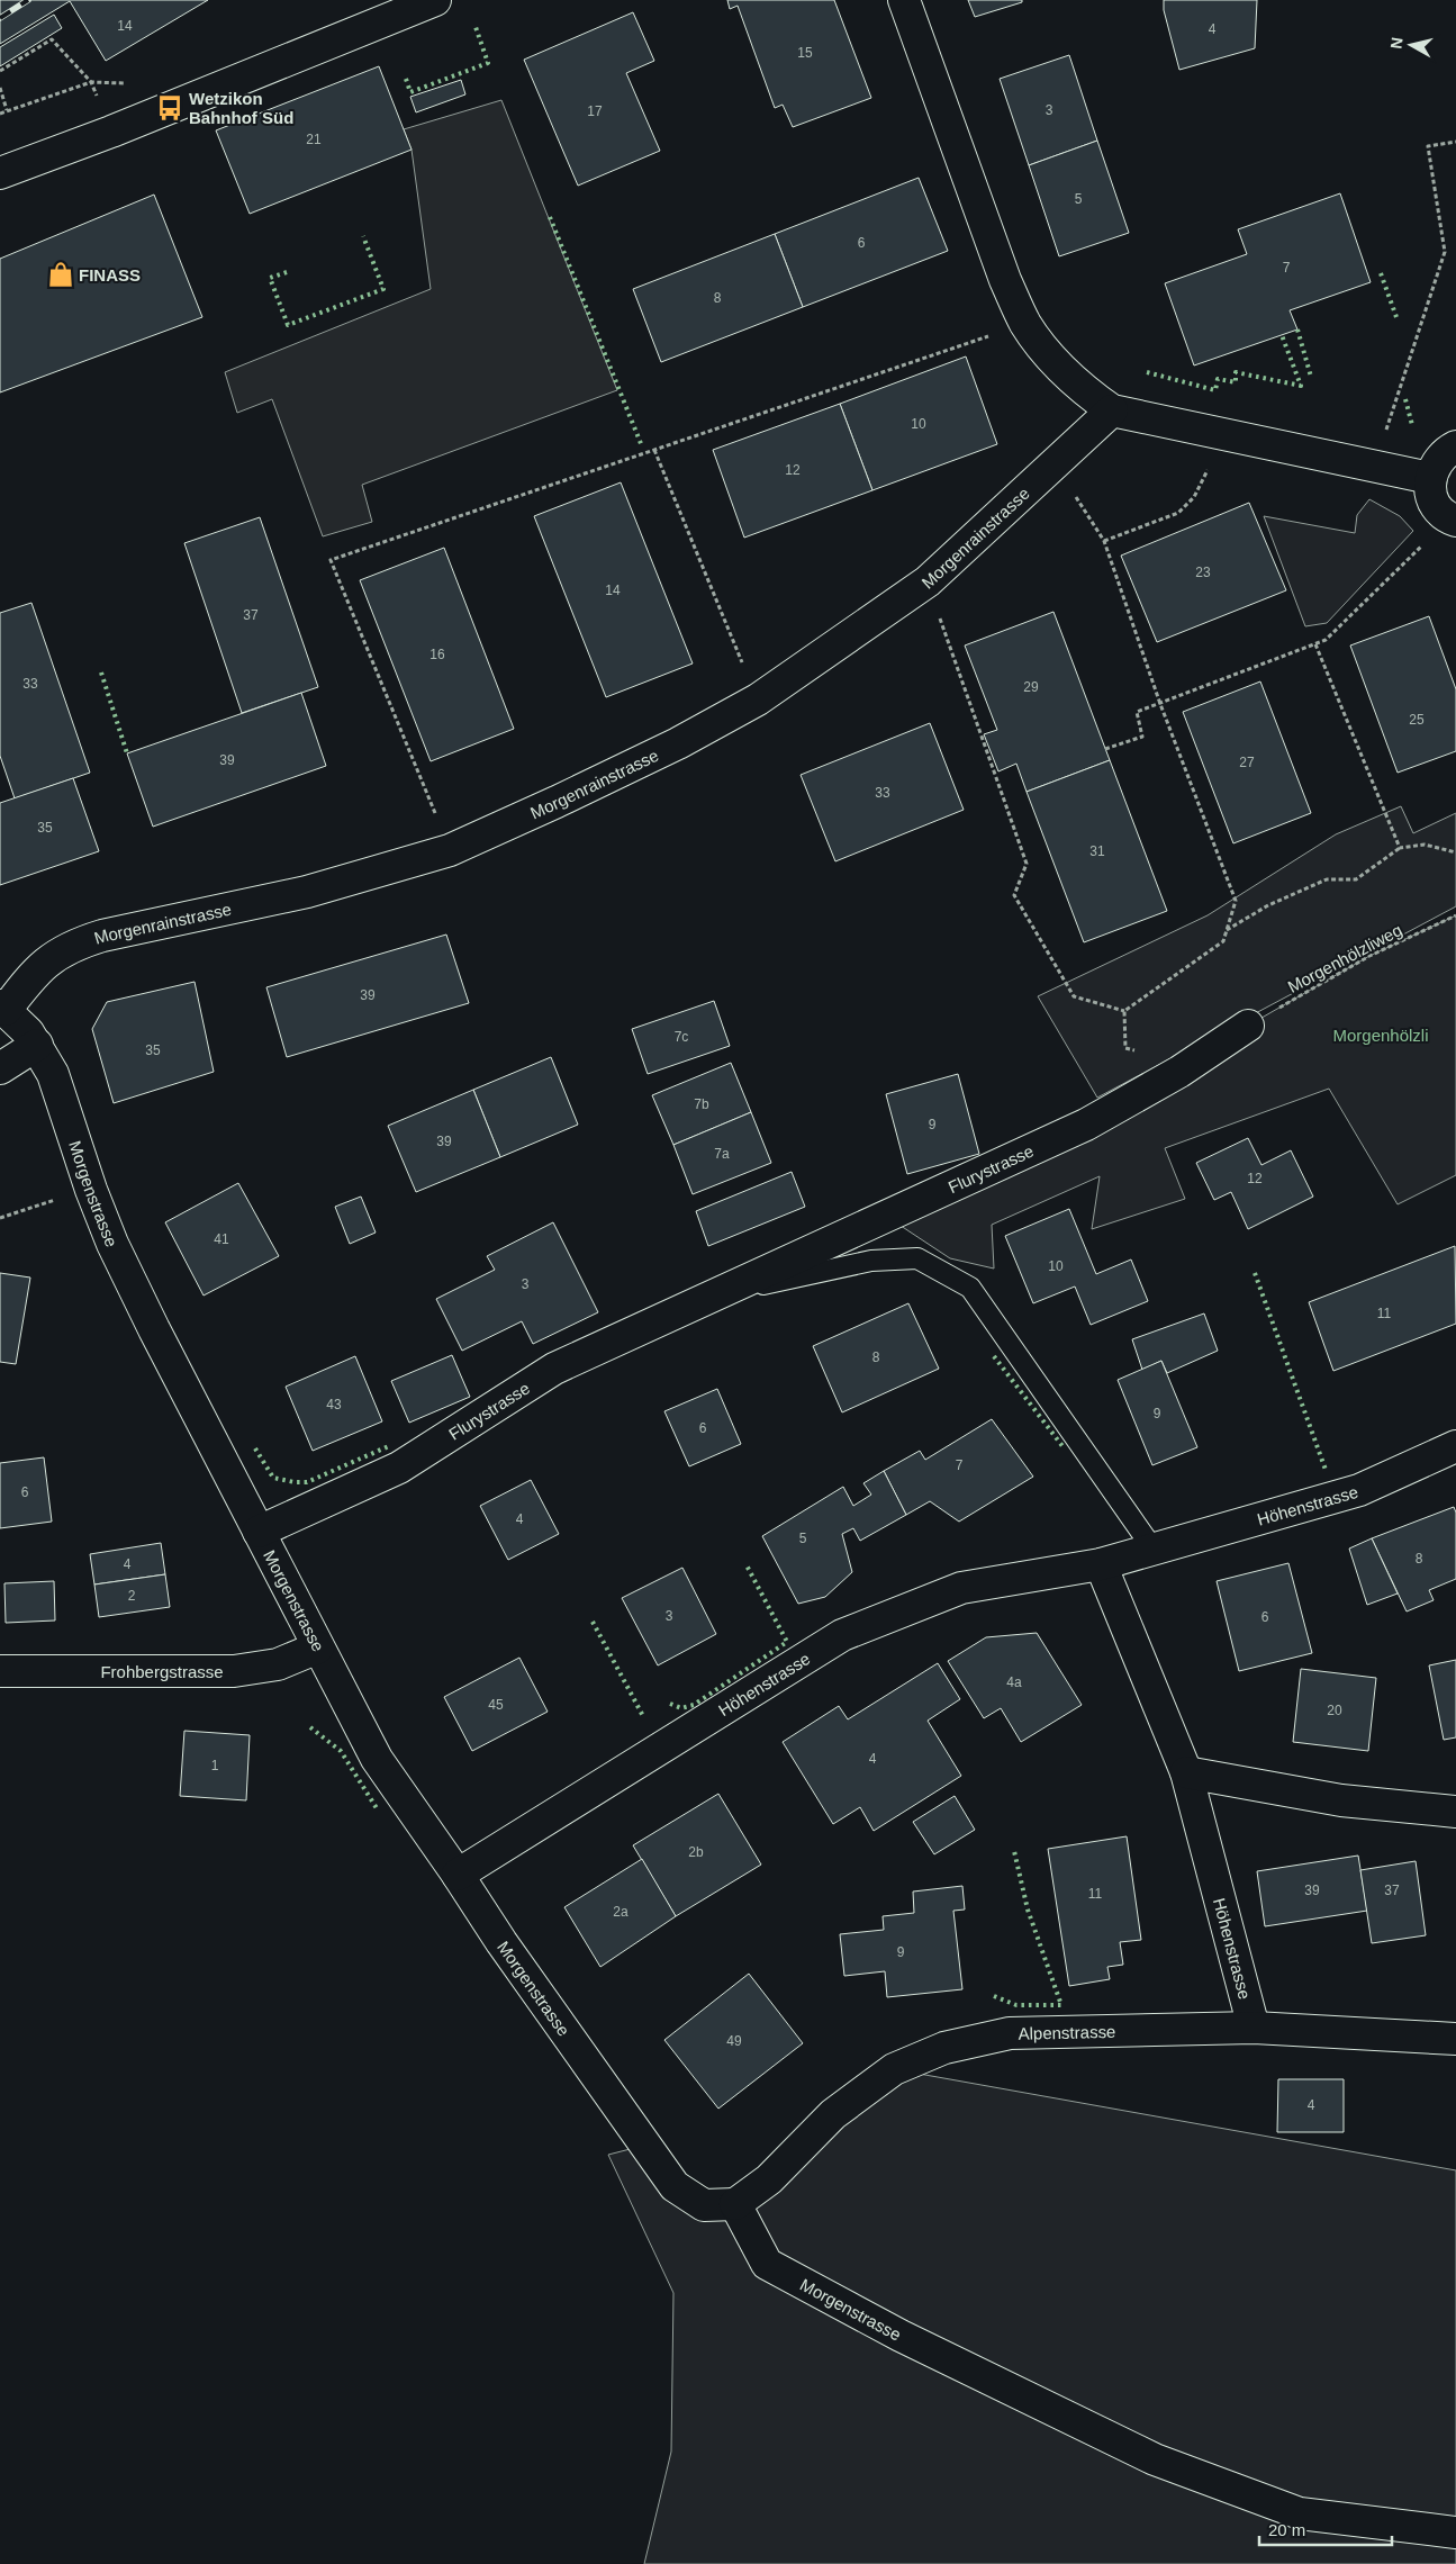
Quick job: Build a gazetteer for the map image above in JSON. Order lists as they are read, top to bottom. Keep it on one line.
{"streets":{"street":["Morgenrainstrasse","Flurystrasse","Morgenstrasse","Höhenstrasse","Frohbergstrasse","Alpenstrasse"],"path":["Morgenhölzliweg"]},"crossings":[["Morgenrainstrasse","Morgenstrasse"],["Morgenhölzliweg","Flurystrasse"],["Flurystrasse","Morgenstrasse"],["Flurystrasse","Höhenstrasse"],["Morgenstrasse","Höhenstrasse"],["Morgenstrasse","Frohbergstrasse"],["Morgenstrasse","Alpenstrasse"],["Höhenstrasse","Alpenstrasse"]],"parks":["Morgenhölzli"],"places":{"bus stop":["Wetzikon Bahnhof Süd"],"shop":["FINASS"]},"house_numbers":["14","4","15","3","17","21","5","6","7","8","10","12","23","14","37","16","33","29","25","39","27","33","35","31","39","7c","35","7b","9","39","7a","12","41","10","3","11","8","43","9","6","7","6","4","5","8","4","2","3","6","4a","45","20","4","1","2b","39","37","11","2a","9","49","4"],"scale_bar":"20 m","north":"left"}
